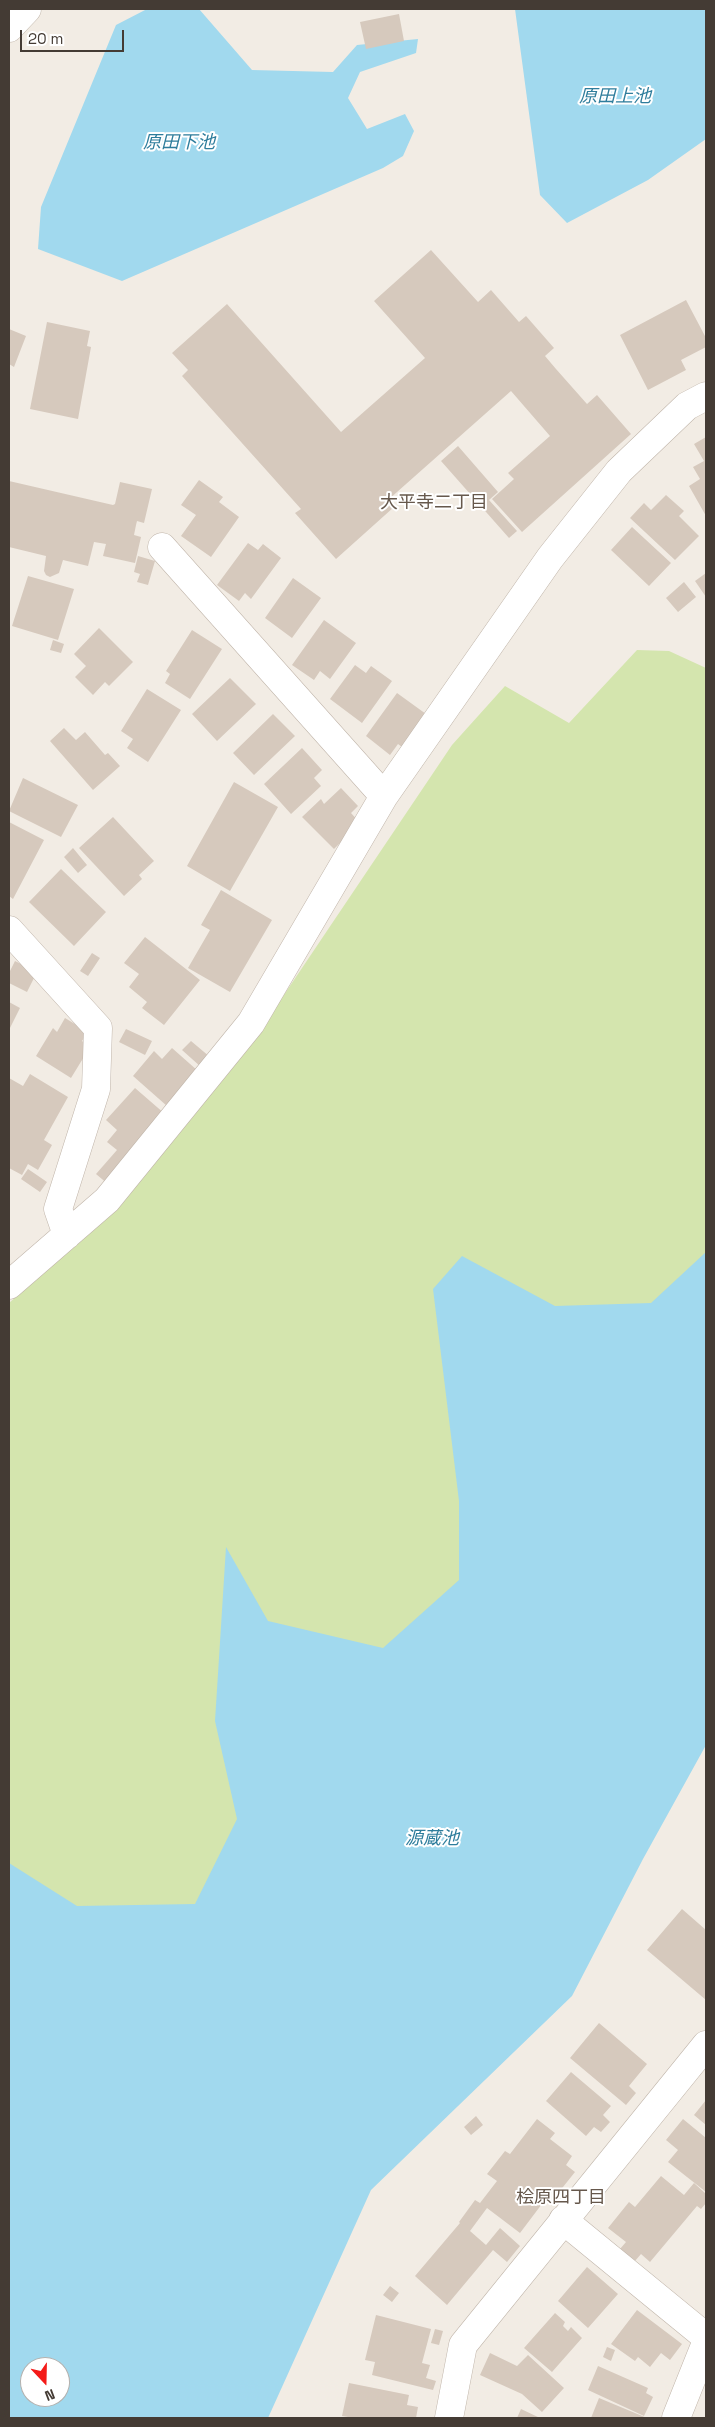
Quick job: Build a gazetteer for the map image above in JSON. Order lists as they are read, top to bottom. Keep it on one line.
{"districts":["大平寺二丁目","桧原四丁目"],"water":["原田上池","原田下池","源蔵池"],"scale_bar":"20 m","north":"bottom"}
